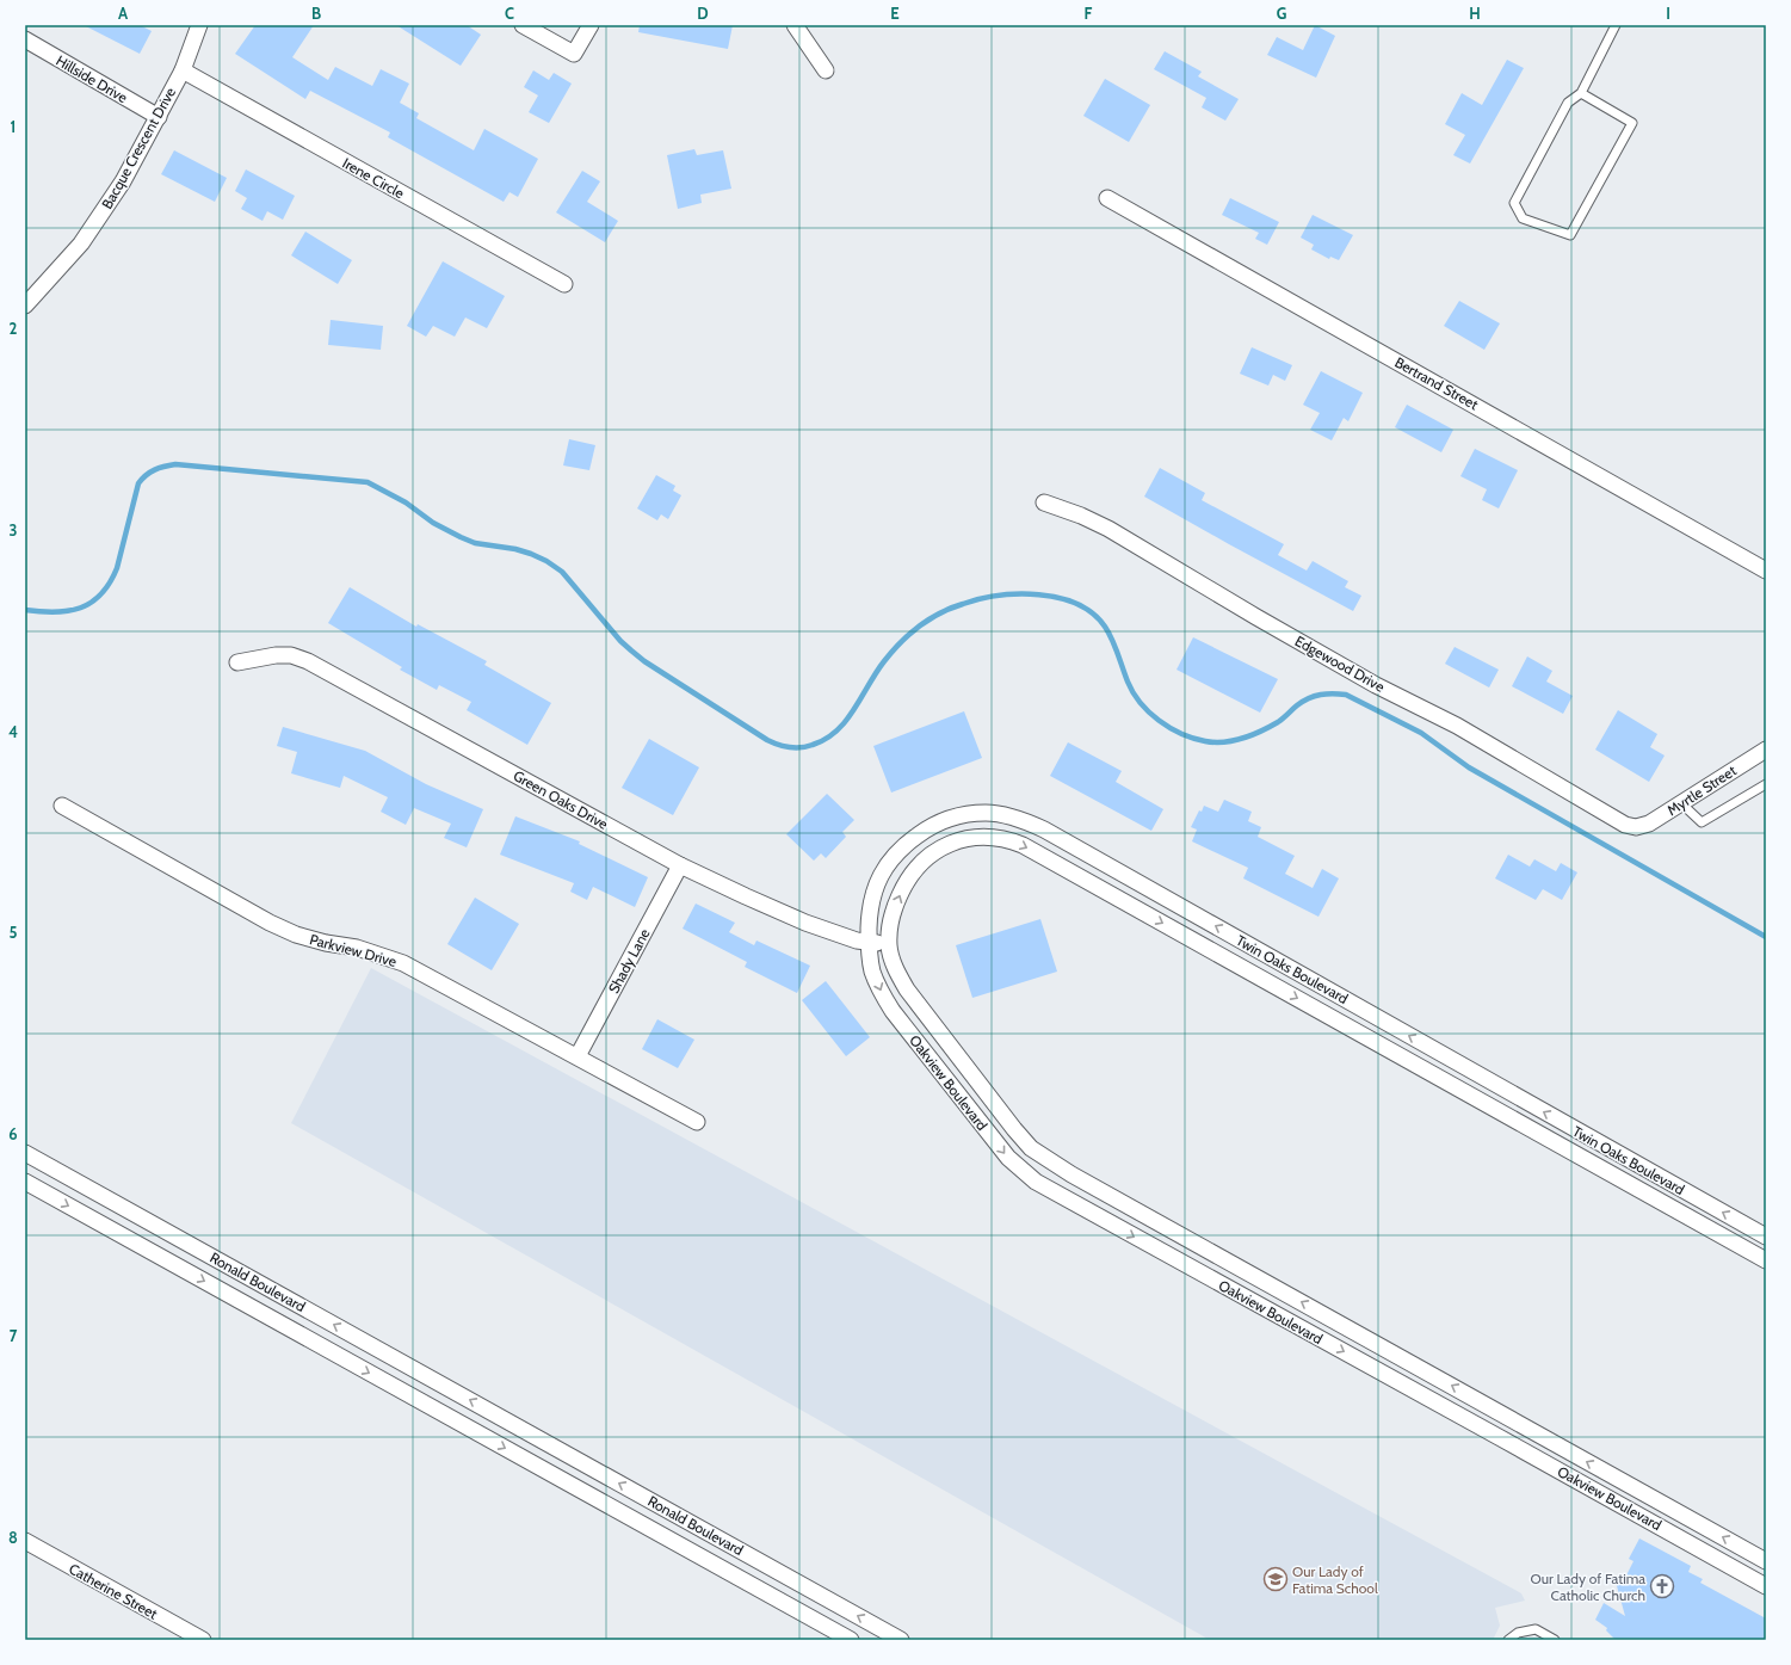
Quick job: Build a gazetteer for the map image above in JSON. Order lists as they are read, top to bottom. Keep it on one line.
{"streets":{"street":["Hillside Drive","Bacque Crescent Drive","Irene Circle","Bertrand Street","Edgewood Drive","Myrtle Street","Green Oaks Drive","Parkview Drive","Shady Lane","Twin Oaks Boulevard","Oakview Boulevard","Ronald Boulevard","Catherine Street"]},"crossings":[["Hillside Drive","Bacque Crescent Drive"],["Bacque Crescent Drive","Irene Circle"],["Edgewood Drive","Myrtle Street"],["Green Oaks Drive","Shady Lane"],["Green Oaks Drive","Twin Oaks Boulevard"],["Green Oaks Drive","Oakview Boulevard"],["Parkview Drive","Shady Lane"],["Twin Oaks Boulevard","Oakview Boulevard"]],"places":{"school or university":["Our Lady of Fatima School"],"church":["Our Lady of Fatima Catholic Church"]},"grid":{"columns":["A","B","C","D","E","F","G","H","I"],"rows":["1","2","3","4","5","6","7","8"]}}
